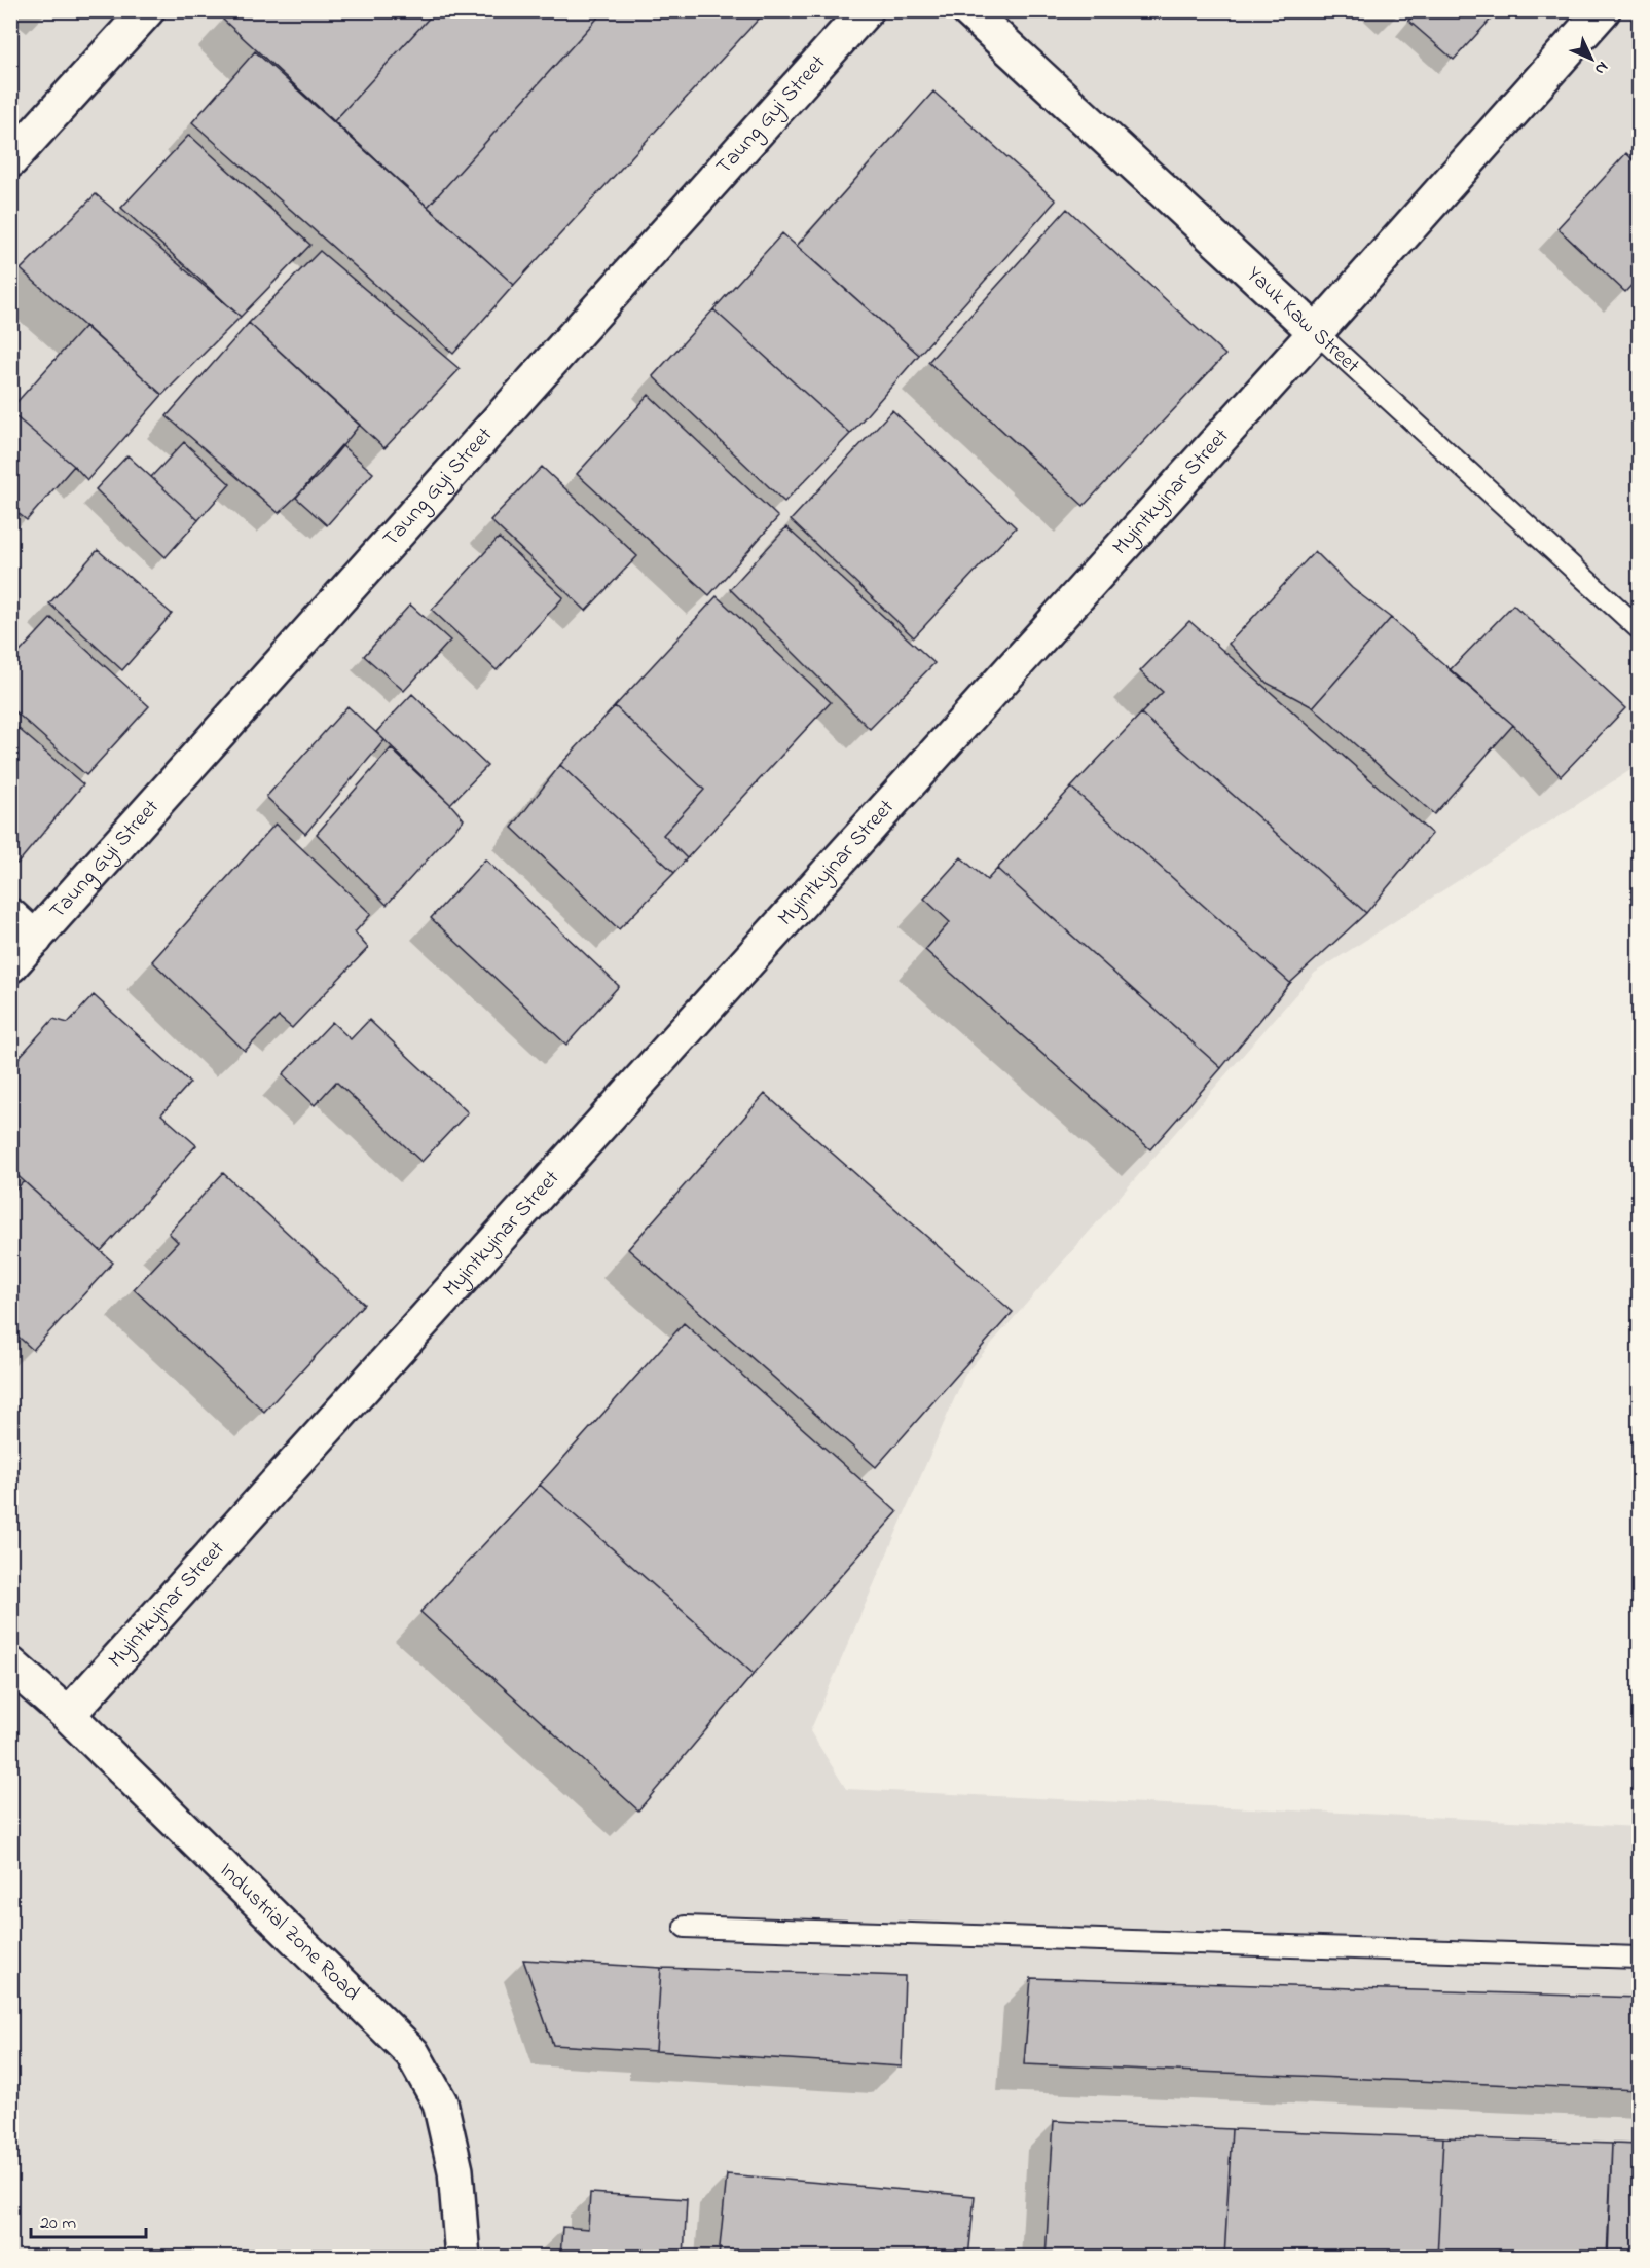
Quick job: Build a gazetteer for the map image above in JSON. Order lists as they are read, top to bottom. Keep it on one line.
{"streets":{"street":["Taung Gyi Street","Yauk Kaw Street","Myintkyinar Street","Industrial Zone Road"]},"crossings":[["Yauk Kaw Street","Myintkyinar Street"],["Myintkyinar Street","Industrial Zone Road"]],"scale_bar":"20 m","north":"bottom right"}
